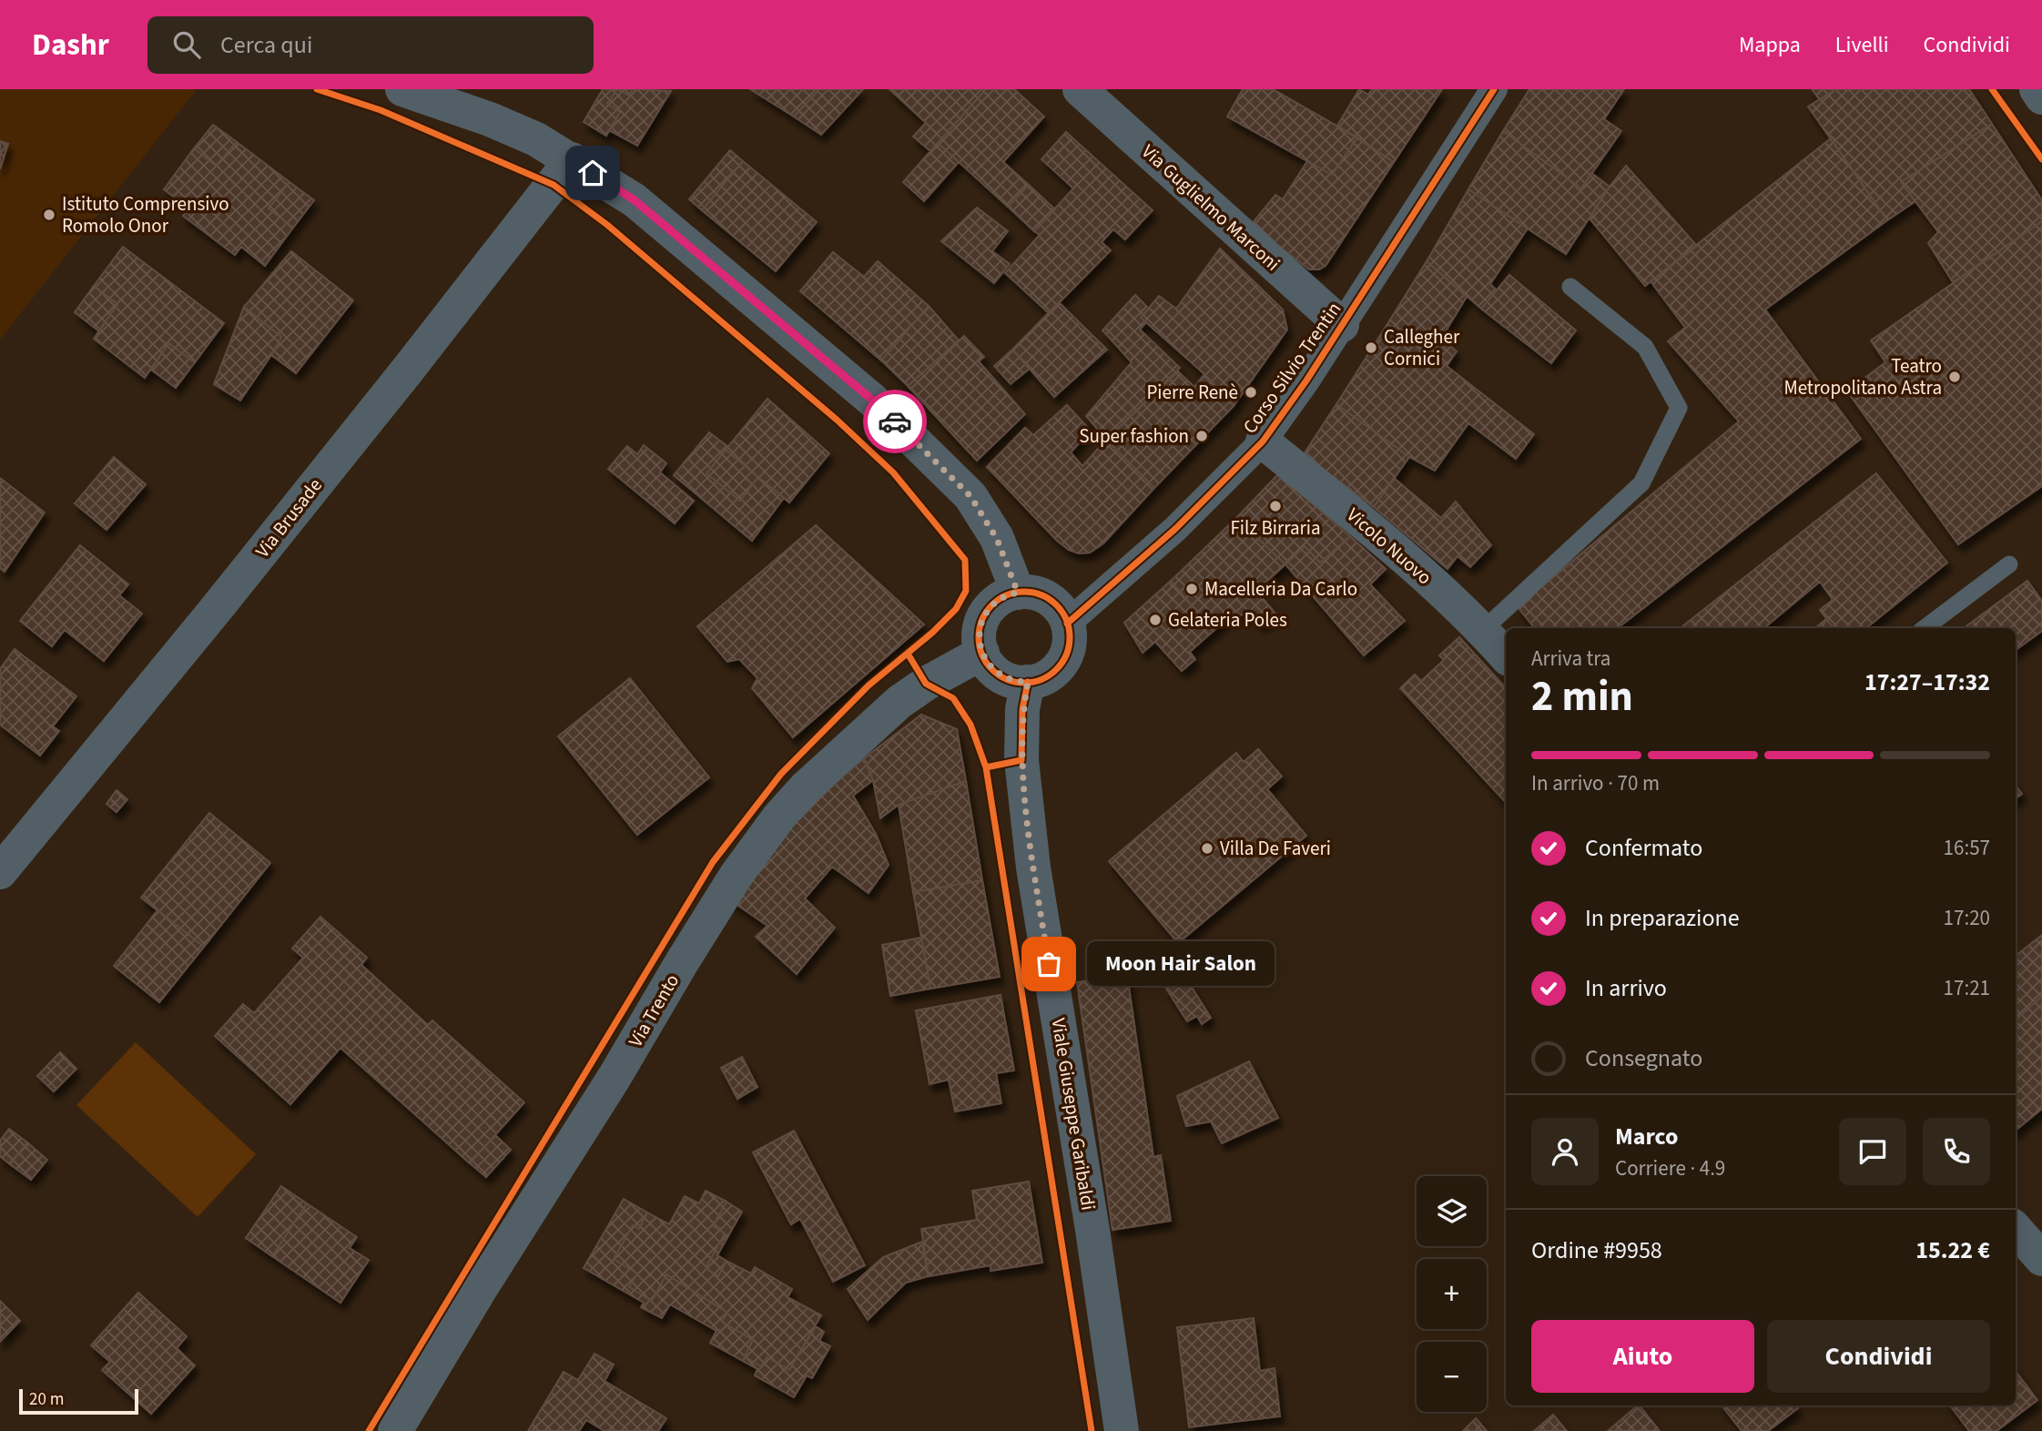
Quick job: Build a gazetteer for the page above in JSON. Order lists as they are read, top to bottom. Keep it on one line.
{"streets":{"street":["Via Guglielmo Marconi","Corso Silvio Trentin","Via Brusade","Vicolo Nuovo","Via Trento","Viale Giuseppe Garibaldi"]},"crossings":[["Via Guglielmo Marconi","Corso Silvio Trentin"],["Corso Silvio Trentin","Vicolo Nuovo"],["Corso Silvio Trentin","Via Trento"],["Corso Silvio Trentin","Viale Giuseppe Garibaldi"],["Via Trento","Viale Giuseppe Garibaldi"]],"places":["Istituto Comprensivo Romolo Onor","Callegher Cornici","Teatro Metropolitano Astra","Pierre Renè","Super fashion","Filz Birraria","Macelleria Da Carlo","Gelateria Poles","Villa De Faveri","Moon Hair Salon"],"scale_bar":"20 m","page":{"header":"Dashr","search":"Cerca qui","nav":["Mappa","Livelli","Condividi"],"heading":["2 min","Arriva tra","17:27–17:32"],"panel":["Marco","Corriere · 4.9","Ordine #9958","15.22 €"],"bar":"In arrivo · 70 m","list":[["Confermato","16:57"],["In preparazione","17:20"],["In arrivo","17:21"],"Consegnato"],"bubble":"Moon Hair Salon","map_buttons":["+","−"],"buttons":["Aiuto","Condividi"],"scale":"20 m"}}
